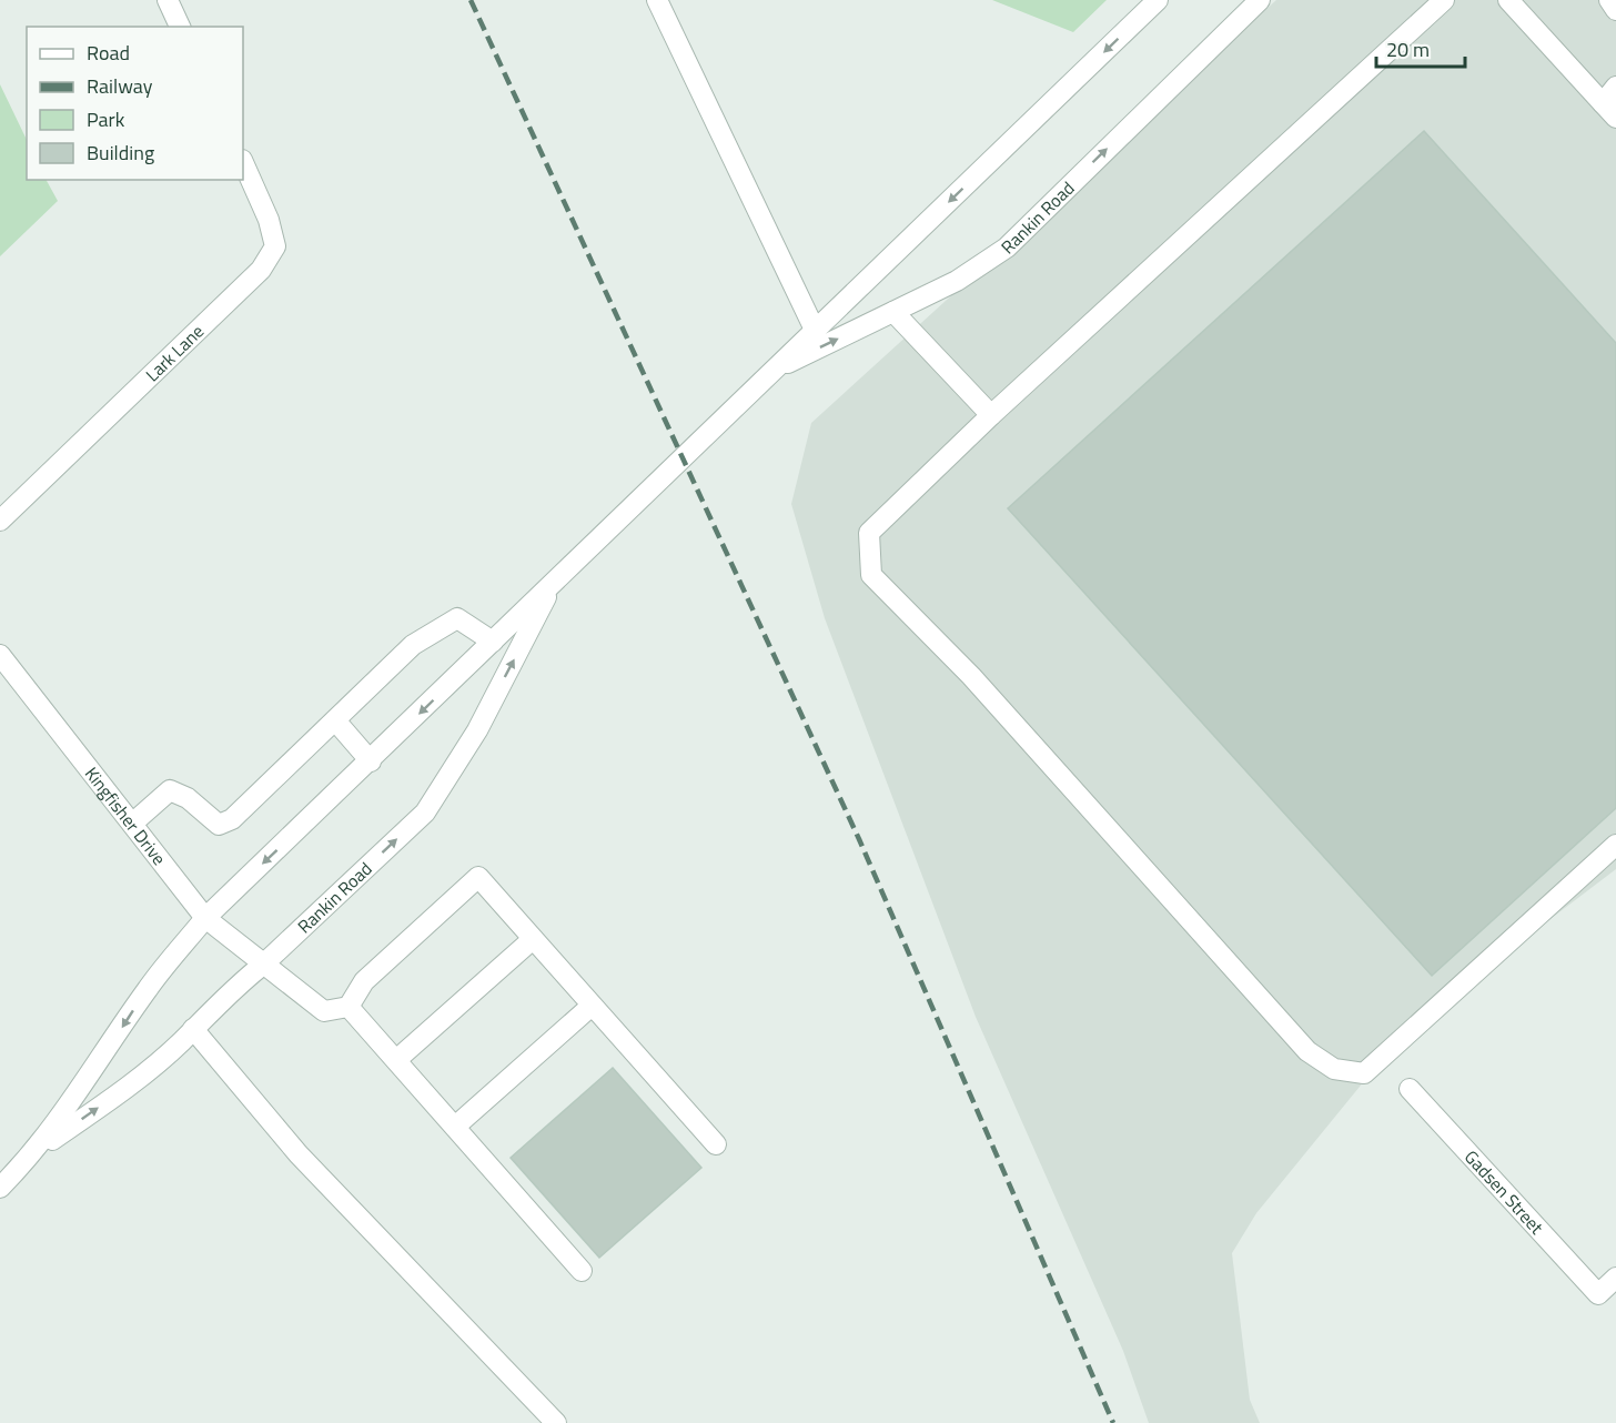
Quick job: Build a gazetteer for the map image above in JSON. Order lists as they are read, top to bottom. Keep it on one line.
{"streets":{"street":["Rankin Road","Lark Lane","Kingfisher Drive","Gadsen Street"]},"crossings":[["Rankin Road","Kingfisher Drive"]],"legend":["Road","Railway","Park","Building"],"scale_bar":"20 m"}
